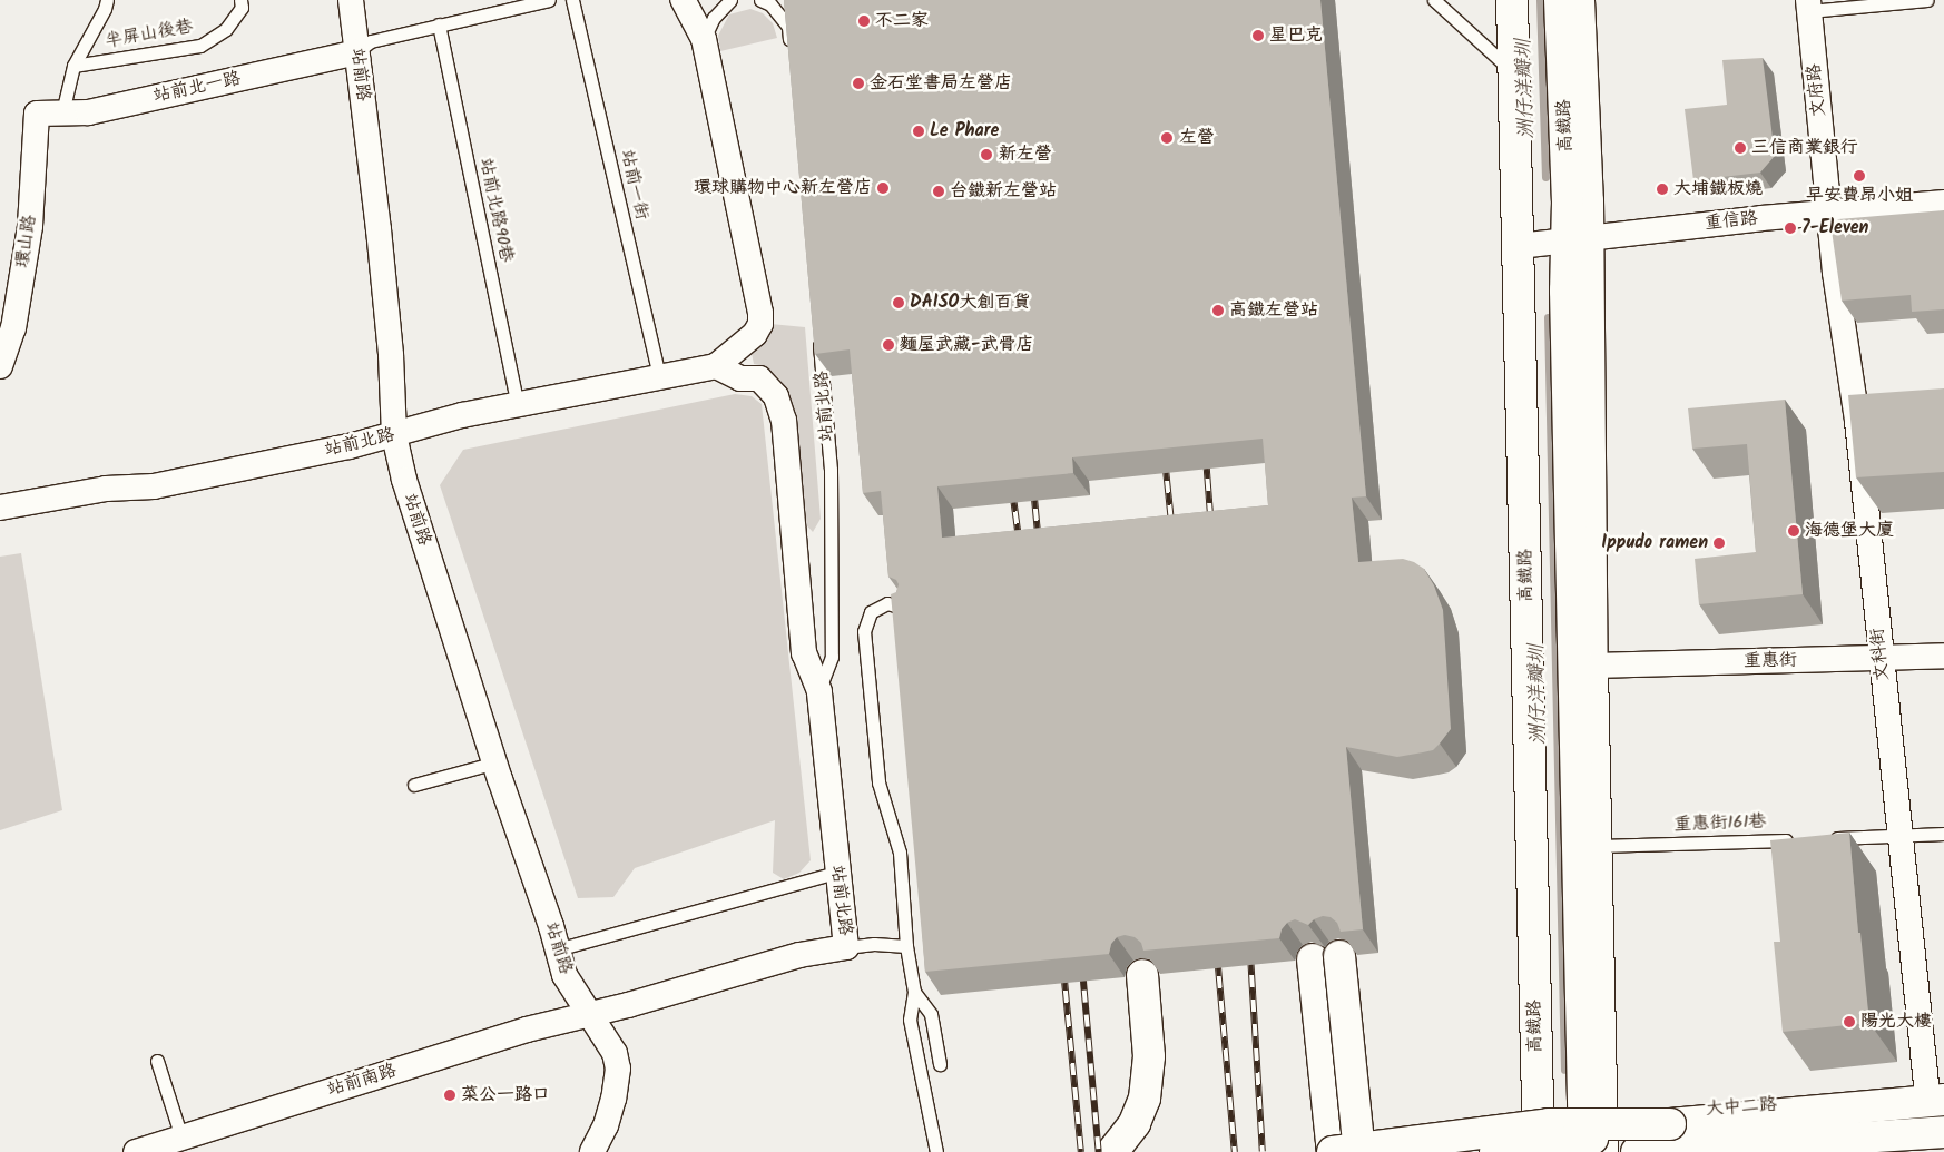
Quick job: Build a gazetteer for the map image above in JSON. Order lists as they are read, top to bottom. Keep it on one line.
{"streets":{"main road":["高鐵路"],"street":["站前路","站前北一路","文府路","重信路","環山路","站前北路","文科街","重惠街","站前南路","大中二路"],"lane":["半屏山後巷","站前一街","站前北路90巷","重惠街161巷"]},"crossings":[["半屏山後巷","站前北一路"],["站前路","站前北一路"],["站前路","站前北路"],["站前路","站前南路"],["站前北一路","環山路"],["文府路","重信路"],["文府路","文科街"],["高鐵路","重信路"],["高鐵路","重惠街"],["高鐵路","重惠街161巷"],["高鐵路","大中二路"],["站前一街","站前北路"],["站前北路90巷","站前北路"],["重信路","文科街"],["站前北路","站前南路"],["文科街","重惠街"],["文科街","大中二路"]],"water":["洲仔洋瓣圳"],"places":["不二家","星巴克","金石堂書局左營店","Le Phare","左營","三信商業銀行","新左營","早安費昂小姐","環球購物中心新左營店","大埔鐵板燒","台鐵新左營站","7-Eleven","DAISO大創百貨","高鐵左營站","麵屋武藏-武骨店","海德堡大廈","Ippudo ramen","陽光大樓","菜公一路口"]}
